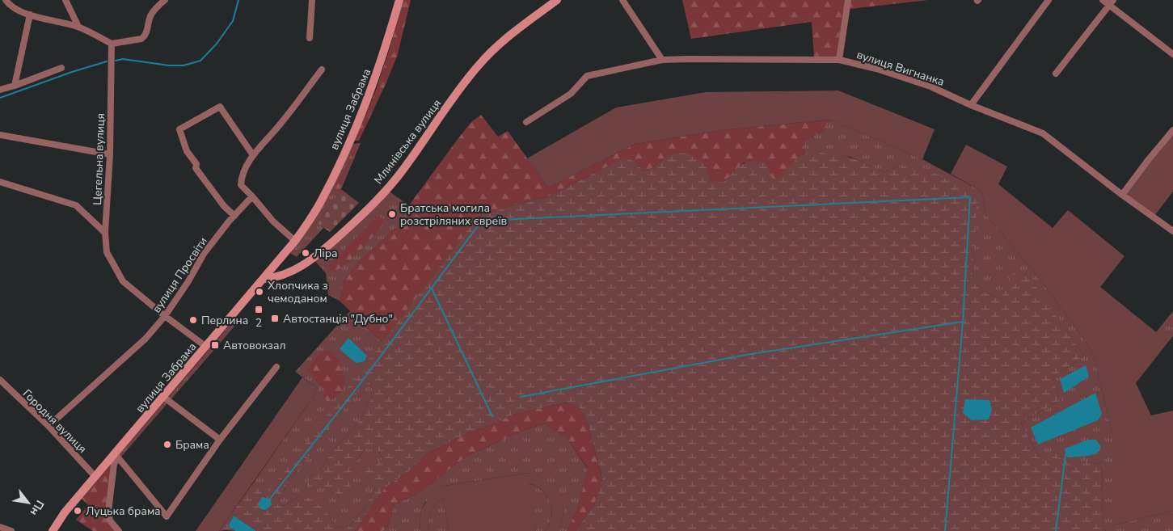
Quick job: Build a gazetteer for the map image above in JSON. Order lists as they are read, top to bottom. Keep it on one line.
{"streets":{"main road":["вулиця Забрама","Млинівська вулиця"],"street":["вулиця Вигнанка","Цегельна вулиця","вулиця Просвіти","Городня вулиця"]},"crossings":[["вулиця Забрама","Млинівська вулиця"],["вулиця Забрама","Цегельна вулиця"],["вулиця Забрама","Городня вулиця"],["Цегельна вулиця","вулиця Просвіти"],["вулиця Просвіти","Городня вулиця"]],"places":{"other":["Братська могила розстріляних євреїв","Ліра","Хлопчика з чемоданом","Перлина","Брама","Луцька брама"],"transit":["2","Автостанція \"Дубно\"","Автовокзал"]},"north":"bottom right"}
